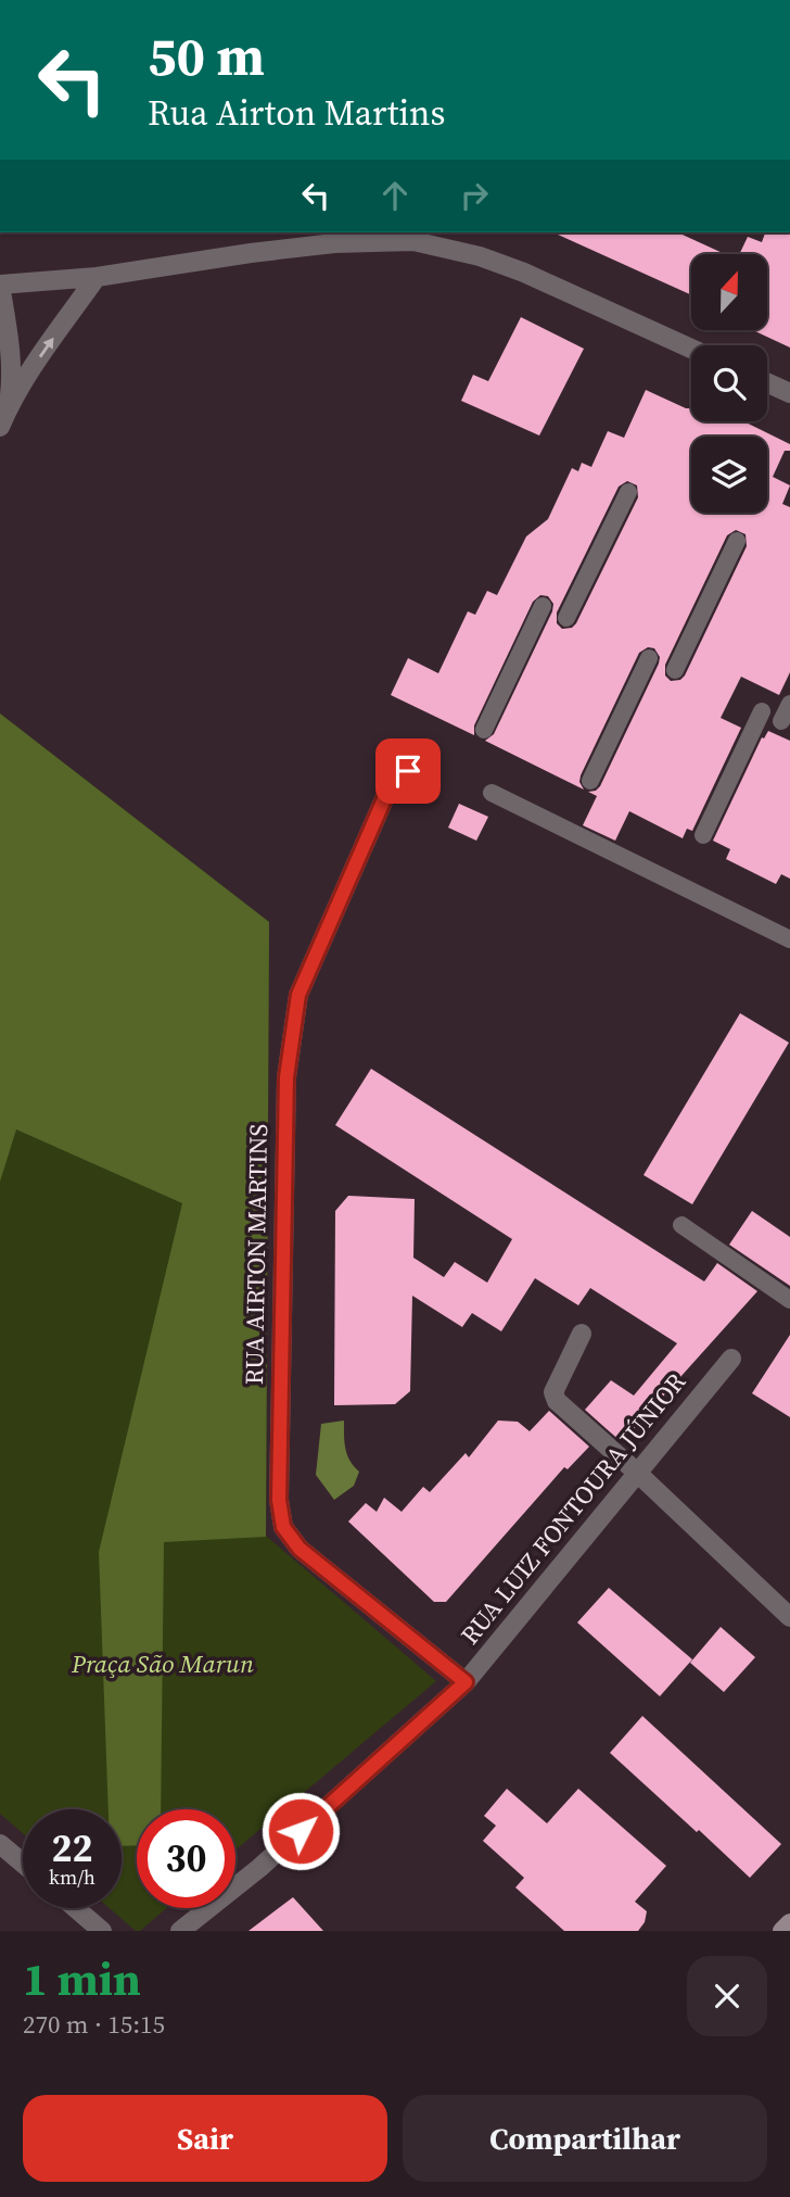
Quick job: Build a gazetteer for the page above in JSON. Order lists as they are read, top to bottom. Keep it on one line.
{"streets":{"street":["RUA AIRTON MARTINS","RUA LUIZ FONTOURA JÚNIOR"]},"crossings":[["RUA AIRTON MARTINS","RUA LUIZ FONTOURA JÚNIOR"]],"parks":["Praça São Marun"],"north":"top","page":{"turn":["50 m","Rua Airton Martins"],"speed":"22 km/h","limit":"30","heading":["1 min","270 m · 15:15"],"buttons":["Sair","Compartilhar"]}}
